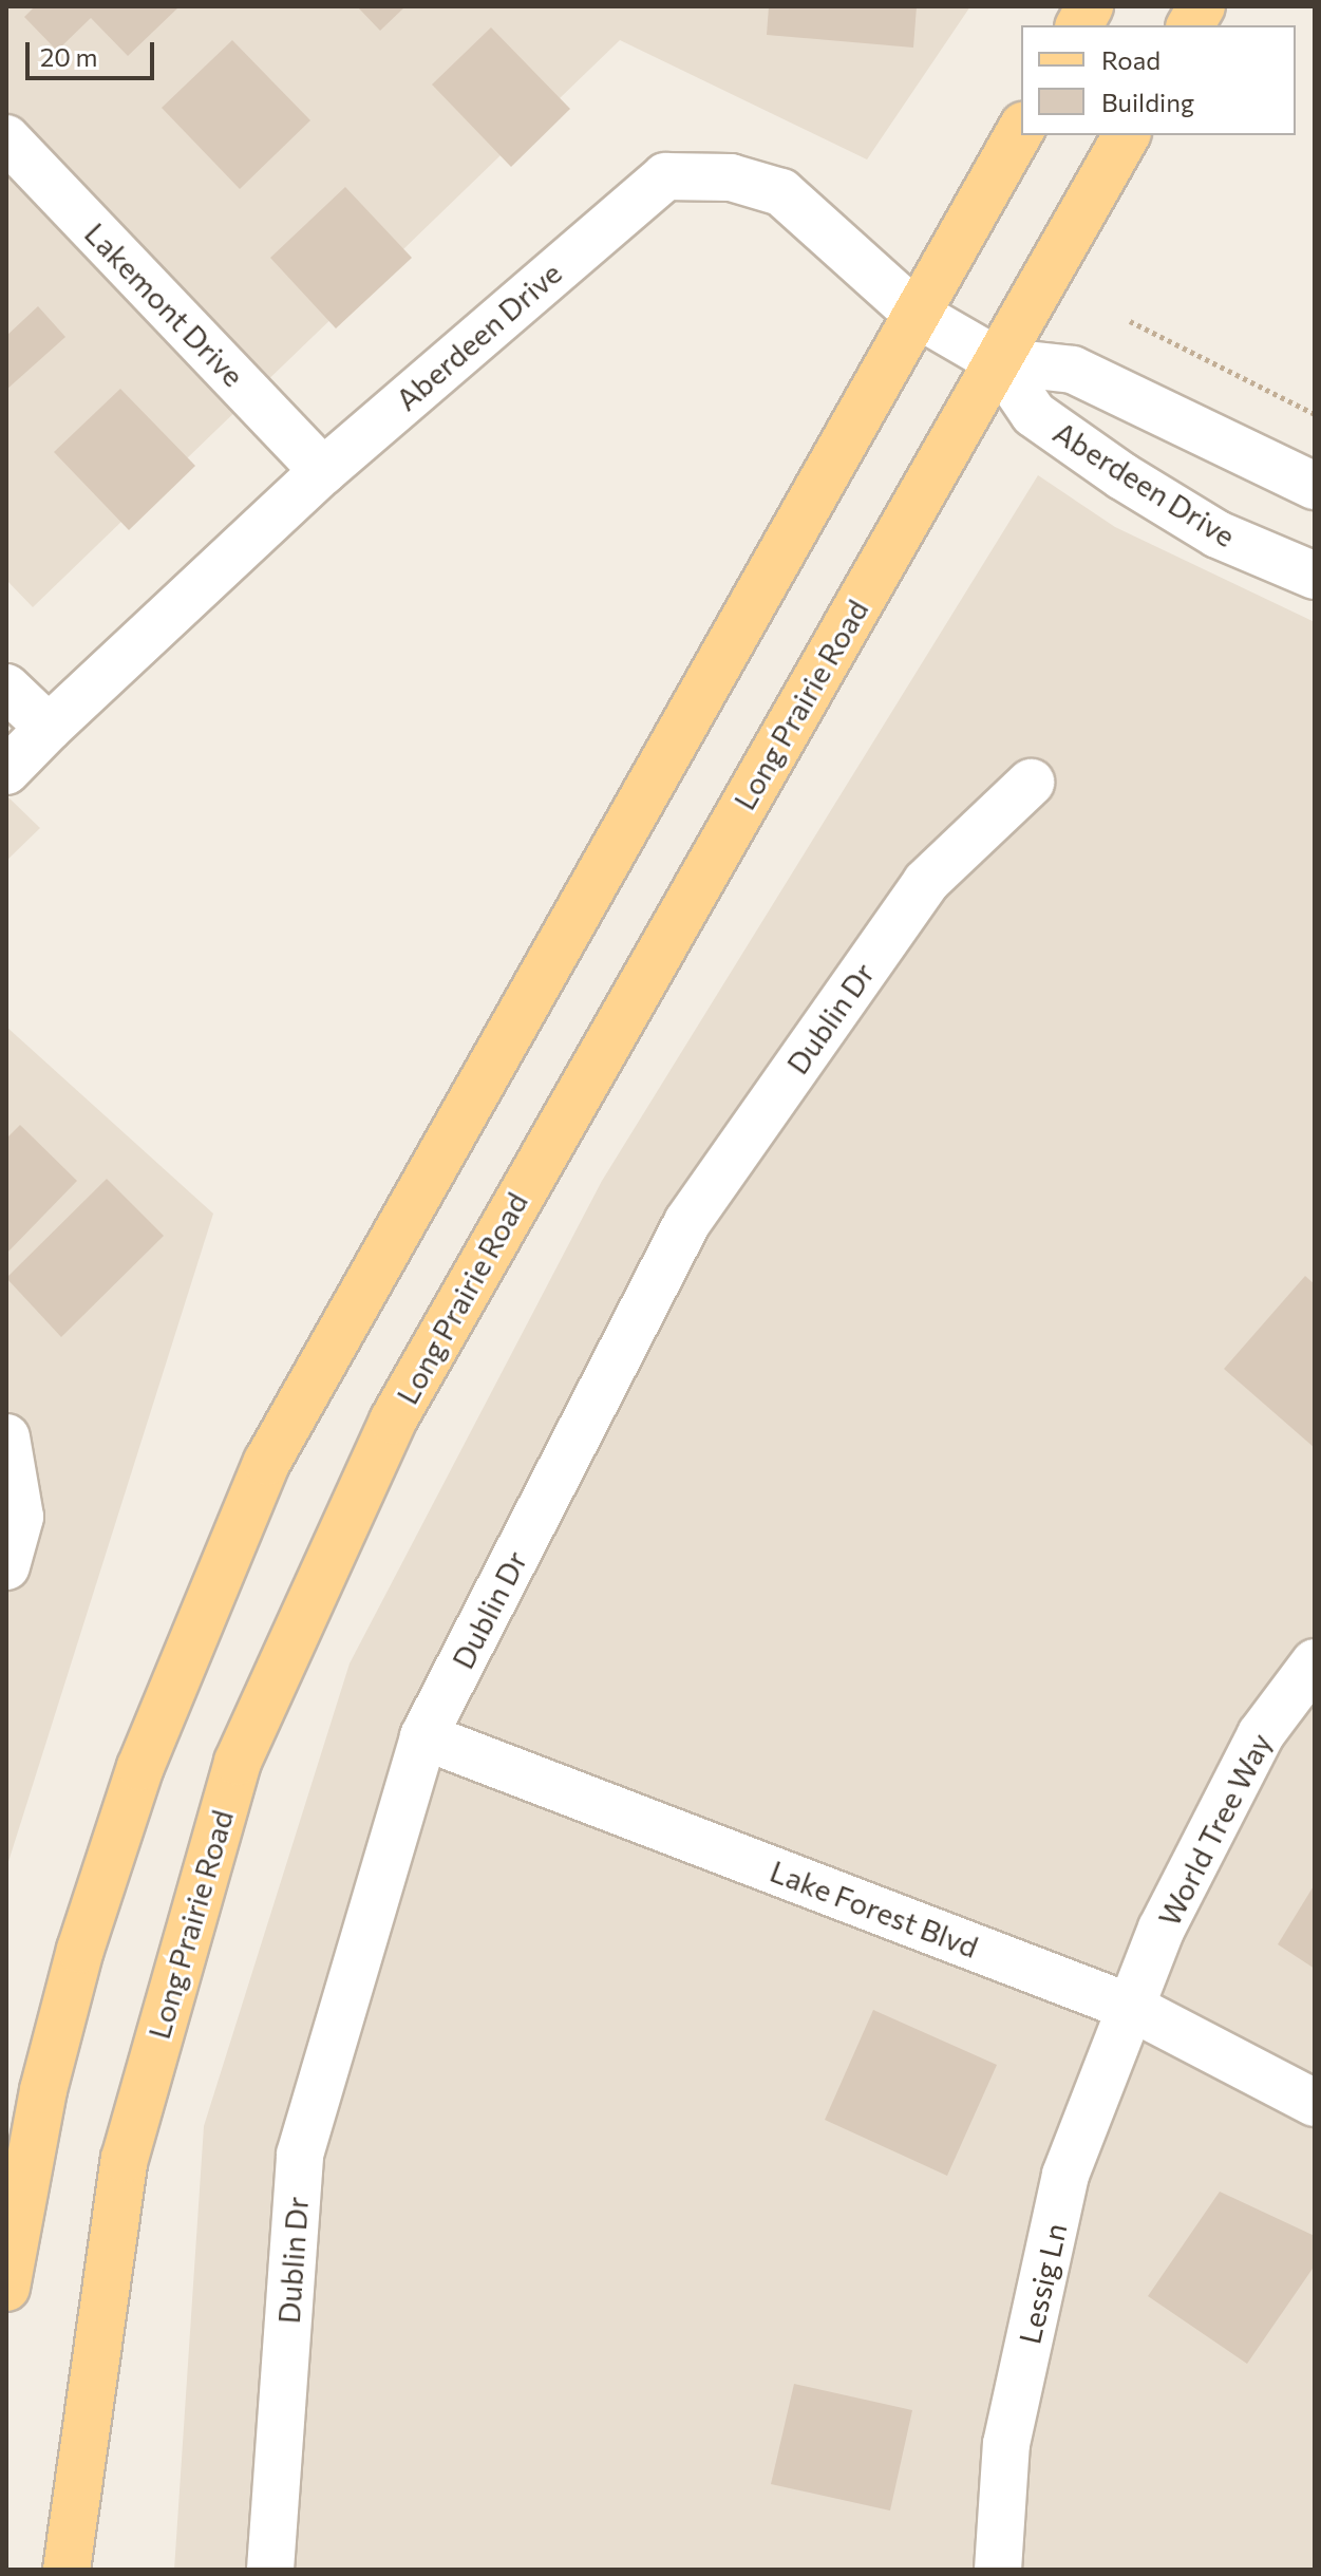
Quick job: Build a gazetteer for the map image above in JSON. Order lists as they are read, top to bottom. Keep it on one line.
{"streets":{"main road":["Long Prairie Road"],"street":["Lakemont Drive","Aberdeen Drive","Dublin Dr","World Tree Way","Lake Forest Blvd","Lessig Ln"]},"crossings":[["Lakemont Drive","Aberdeen Drive"],["Aberdeen Drive","Long Prairie Road"],["Dublin Dr","Lake Forest Blvd"],["World Tree Way","Lake Forest Blvd"],["World Tree Way","Lessig Ln"],["Lake Forest Blvd","Lessig Ln"]],"legend":["Road","Building"],"scale_bar":"20 m"}
